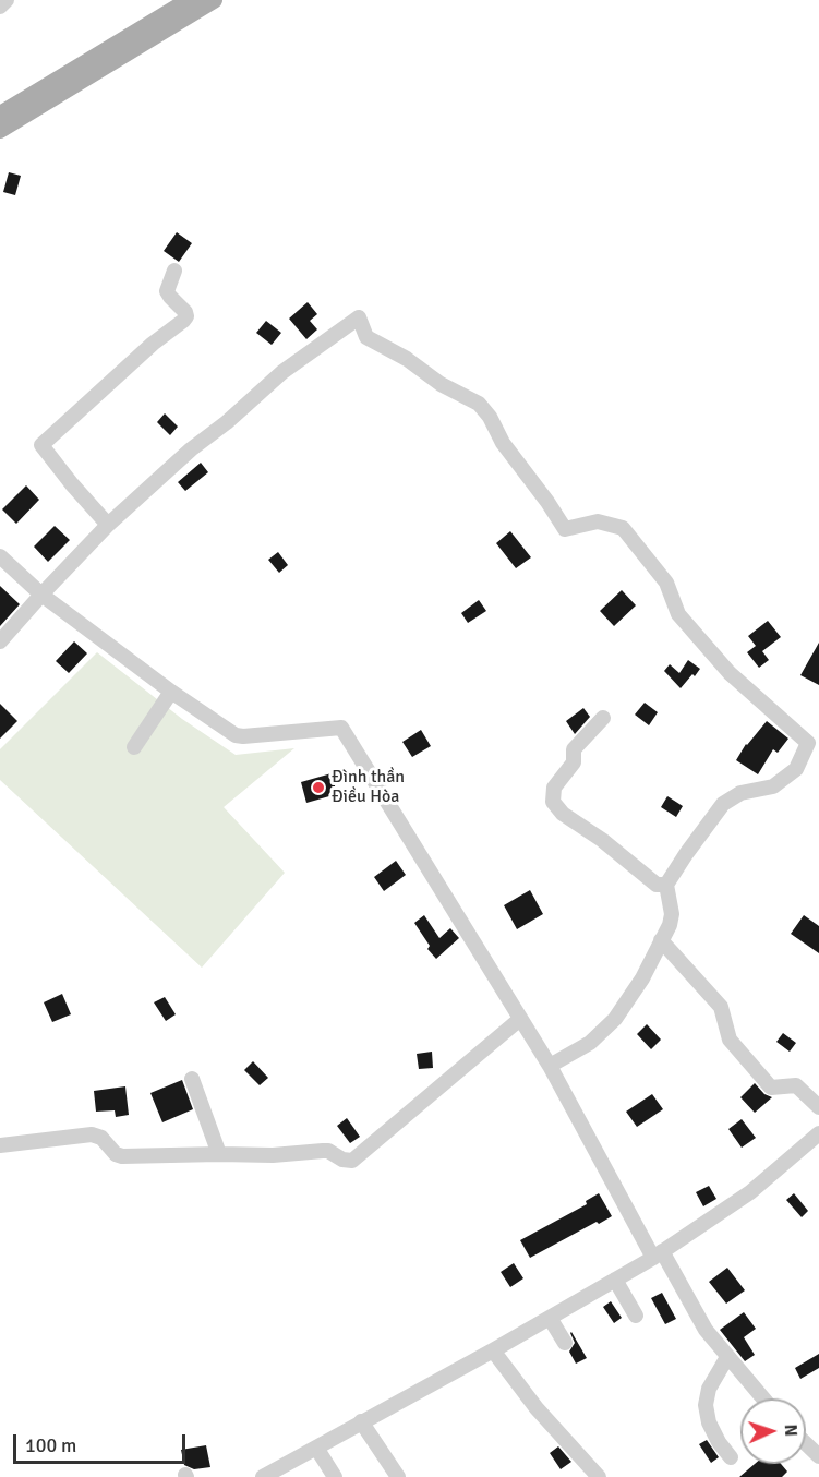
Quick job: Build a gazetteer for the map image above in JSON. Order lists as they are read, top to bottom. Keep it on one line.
{"places":["Đình thần Điều Hòa"],"scale_bar":"100 m","north":"right"}
